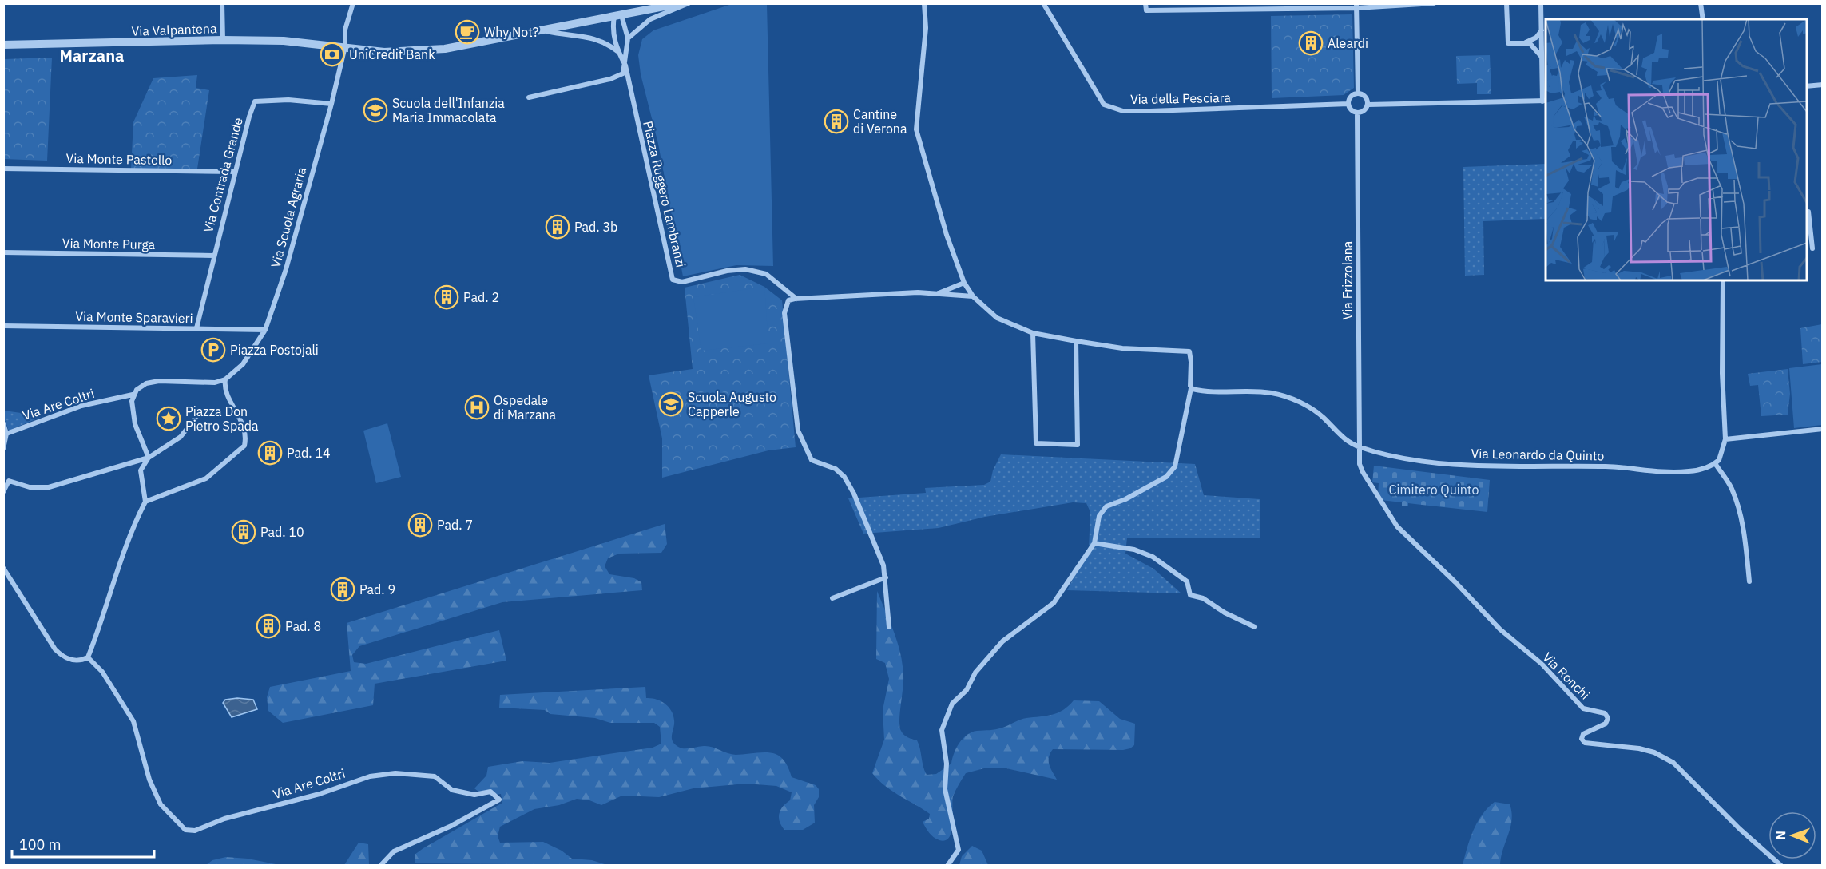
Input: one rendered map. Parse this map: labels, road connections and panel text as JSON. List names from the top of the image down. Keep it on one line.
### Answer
{"streets":{"street":["Via Valpantena","Via della Pesciara","Via Monte Pastello","Via Contrada Grande","Piazza Ruggero Lambranzi","Via Scuola Agraria","Via Monte Purga","Via Frizzolana","Via Monte Sparavieri","Via Are Coltri","Via Leonardo da Quinto","Via Ronchi"]},"crossings":[["Via Valpantena","Piazza Ruggero Lambranzi"],["Via Valpantena","Via Scuola Agraria"],["Via della Pesciara","Via Frizzolana"],["Via Monte Pastello","Via Contrada Grande"],["Via Contrada Grande","Via Scuola Agraria"],["Via Contrada Grande","Via Monte Purga"],["Via Contrada Grande","Via Monte Sparavieri"],["Via Scuola Agraria","Via Monte Sparavieri"],["Via Frizzolana","Via Leonardo da Quinto"],["Via Frizzolana","Via Ronchi"],["Via Leonardo da Quinto","Via Ronchi"]],"districts":["Marzana"],"parks":["Cimitero Quinto"],"places":{"cafe":["Why Not?"],"building":["Aleardi","Cantine di Verona","Pad. 3b","Pad. 2","Pad. 14","Pad. 7","Pad. 10","Pad. 9","Pad. 8"],"bank":["UniCredit Bank"],"school or university":["Scuola dell'Infanzia Maria Immacolata","Scuola Augusto Capperle"],"parking":["Piazza Postojali"],"hospital":["Ospedale di Marzana"],"place":["Piazza Don Pietro Spada"]},"scale_bar":"100 m","north":"left"}
